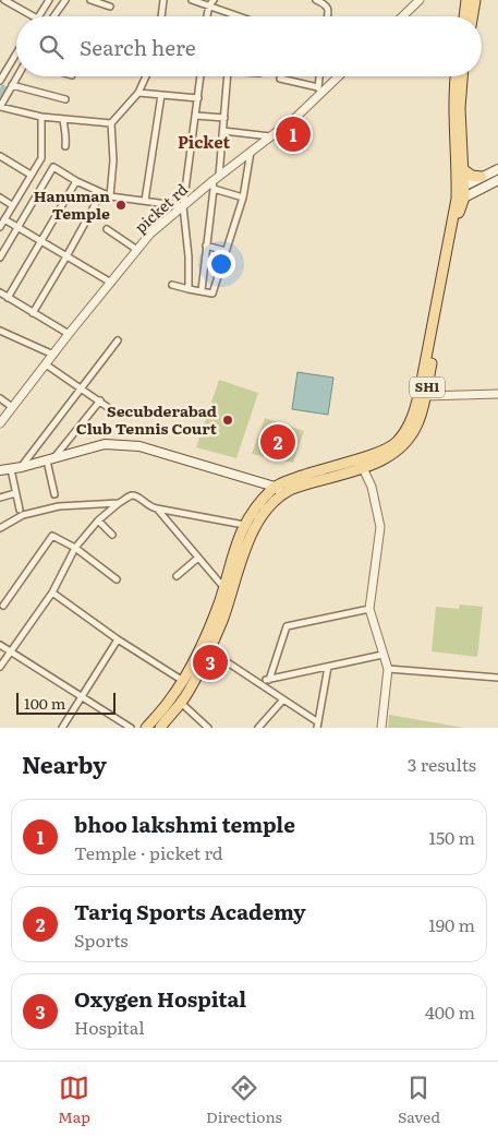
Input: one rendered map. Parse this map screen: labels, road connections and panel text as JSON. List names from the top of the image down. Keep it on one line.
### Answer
{"streets":{"main road":["SH1"],"street":["picket rd"]},"districts":["Picket"],"places":["Hanuman Temple","Secubderabad Club Tennis Court"],"scale_bar":"100 m","page":{"search":"Search here","pins":["1","2","3"],"scale":"100 m","heading":["Nearby","3 results"],"list":[{"mark":"1","name":"bhoo lakshmi temple","note":"Temple · picket rd","value":"150 m"},{"mark":"2","name":"Tariq Sports Academy","note":"Sports","value":"190 m"},{"mark":"3","name":"Oxygen Hospital","note":"Hospital","value":"400 m"}],"nav":["Map","Directions","Saved"]}}
